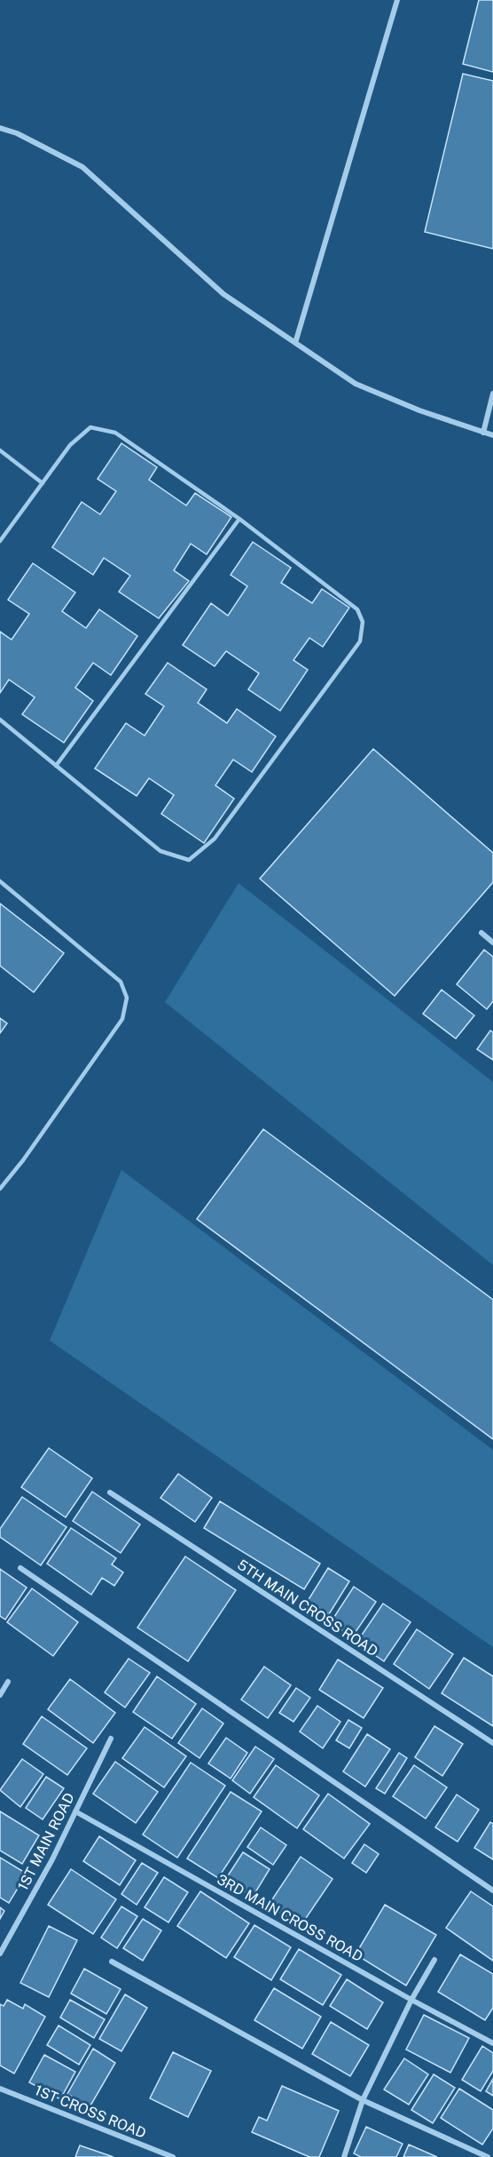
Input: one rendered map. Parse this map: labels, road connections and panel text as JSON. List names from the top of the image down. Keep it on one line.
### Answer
{"streets":{"street":["5TH MAIN CROSS ROAD","1ST MAIN ROAD","3RD MAIN CROSS ROAD","1ST CROSS ROAD"]},"crossings":[["1ST MAIN ROAD","3RD MAIN CROSS ROAD"]]}
